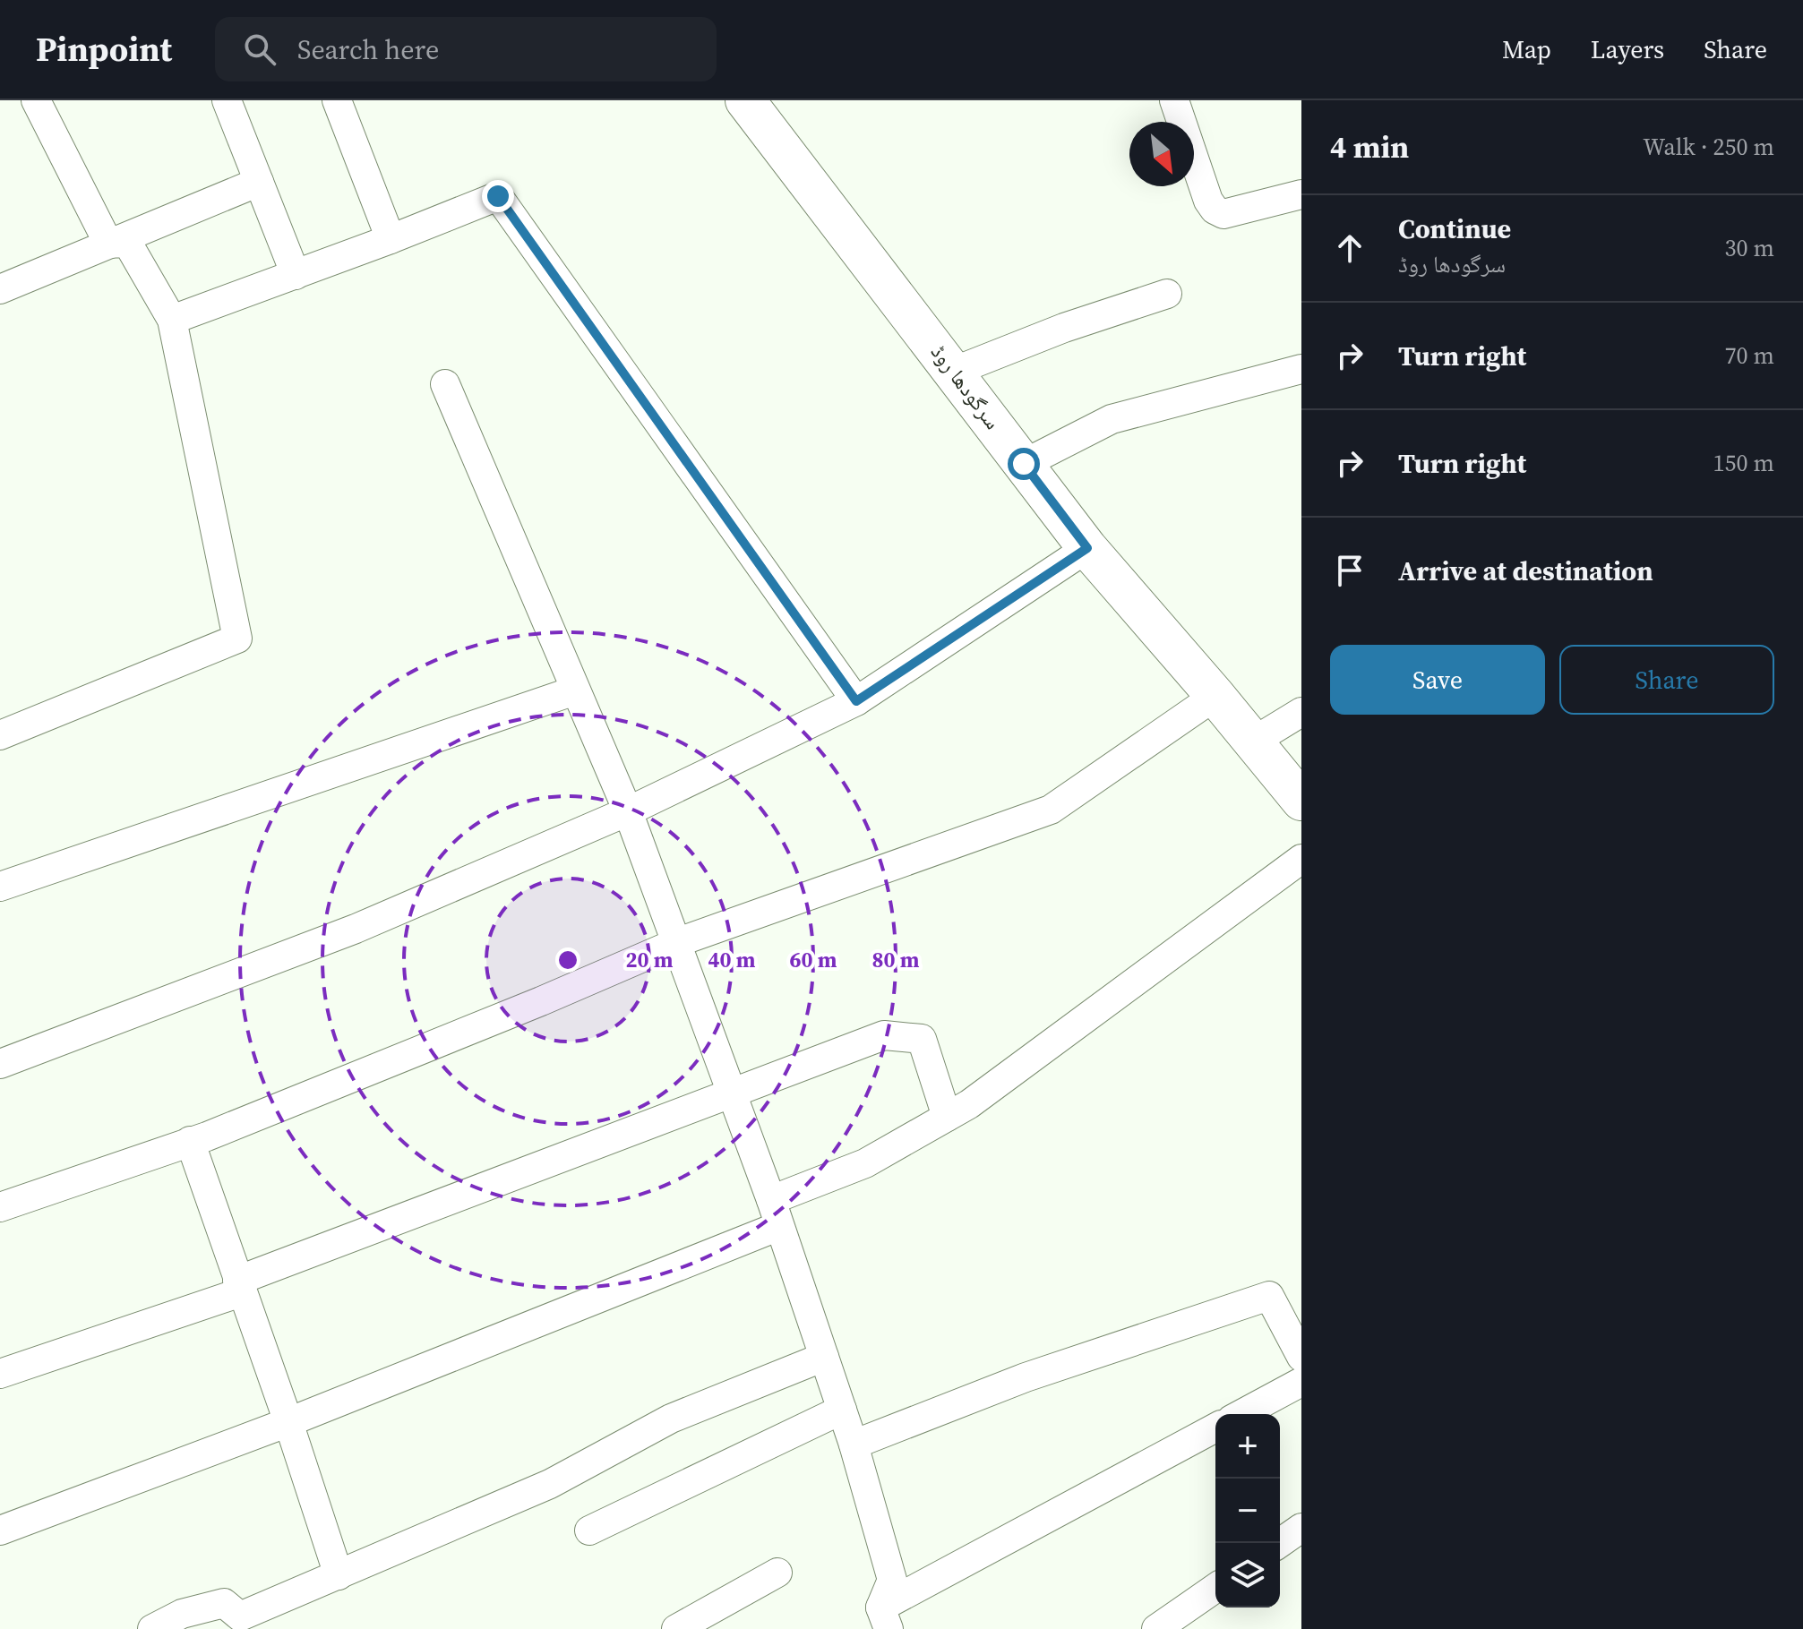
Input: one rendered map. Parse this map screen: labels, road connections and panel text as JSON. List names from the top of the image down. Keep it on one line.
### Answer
{"streets":{"main road":["سرگودھا روڈ"]},"north":"bottom right","page":{"header":"Pinpoint","search":"Search here","nav":["Map","Layers","Share"],"heading":["4 min","Walk · 250 m"],"list":[["Continue","سرگودھا روڈ","30 m"],["Turn right","70 m"],["Turn right","150 m"],"Arrive at destination"],"buttons":["Save","Share"],"map_buttons":["+","−"]},"rings":["20 m","40 m","60 m","80 m"]}
